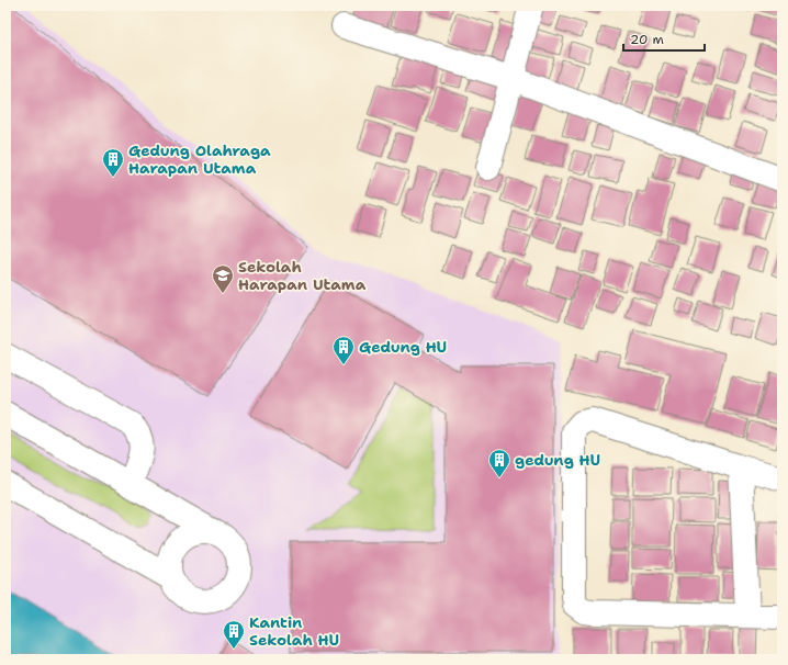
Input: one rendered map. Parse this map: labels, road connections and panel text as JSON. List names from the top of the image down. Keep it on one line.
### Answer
{"places":{"building":["Gedung Olahraga Harapan Utama","Gedung HU","gedung HU","Kantin Sekolah HU"],"school or university":["Sekolah Harapan Utama"]},"scale_bar":"20 m"}
